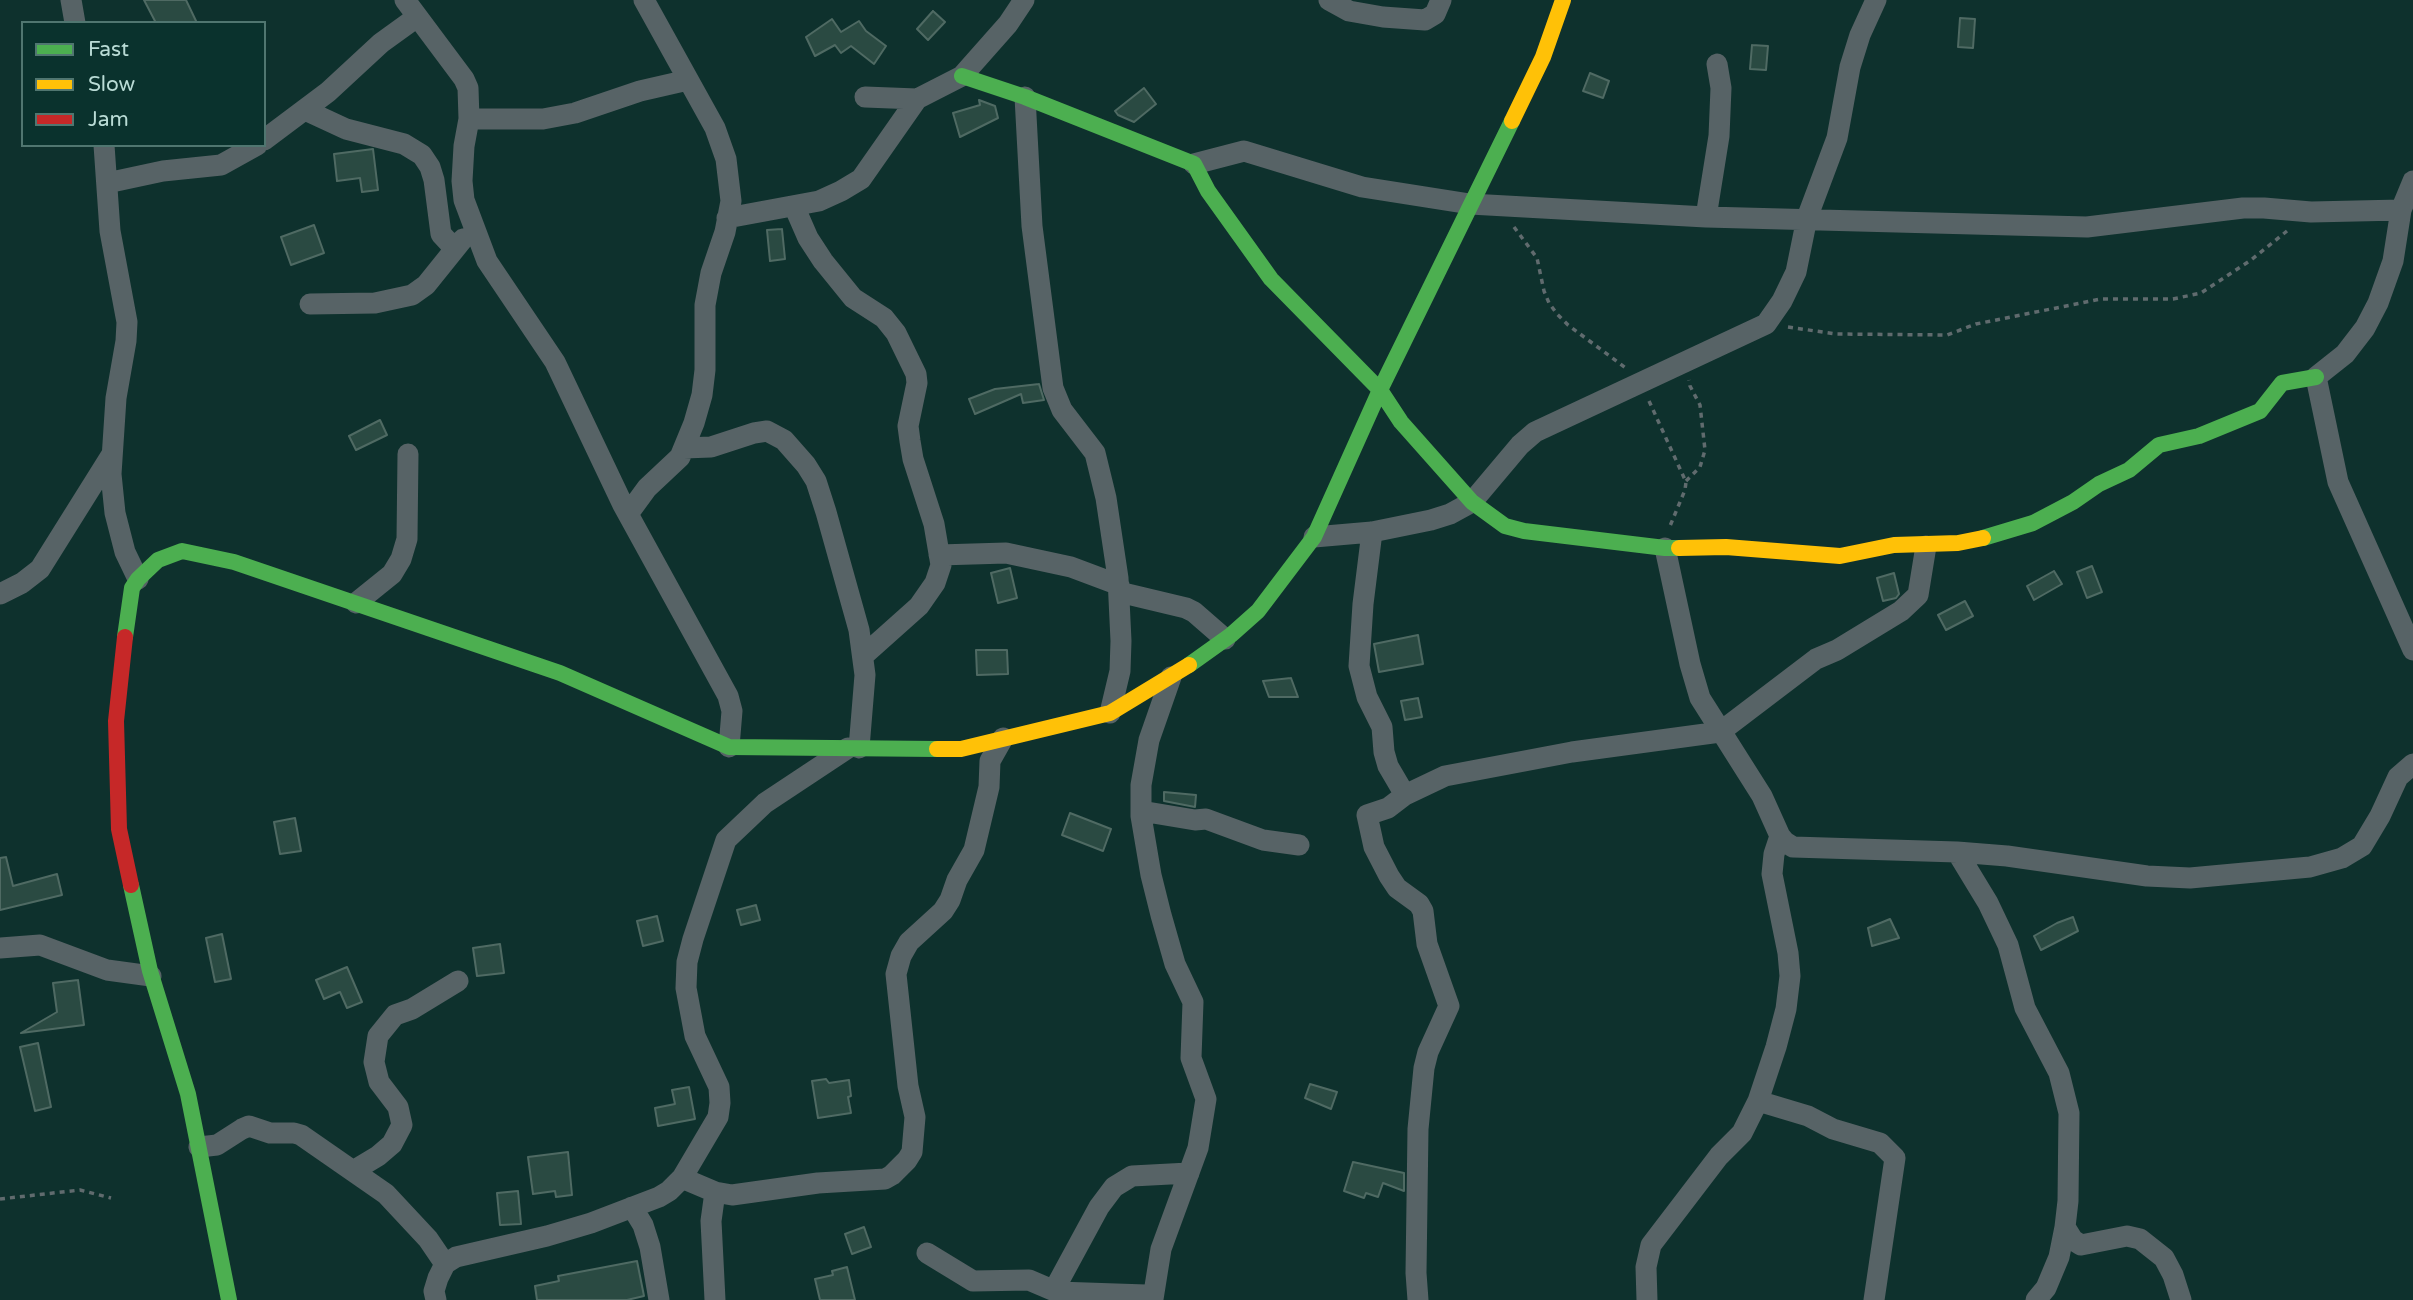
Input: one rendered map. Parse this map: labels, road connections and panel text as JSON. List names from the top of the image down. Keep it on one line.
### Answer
{"legend":["Fast","Slow","Jam"]}
